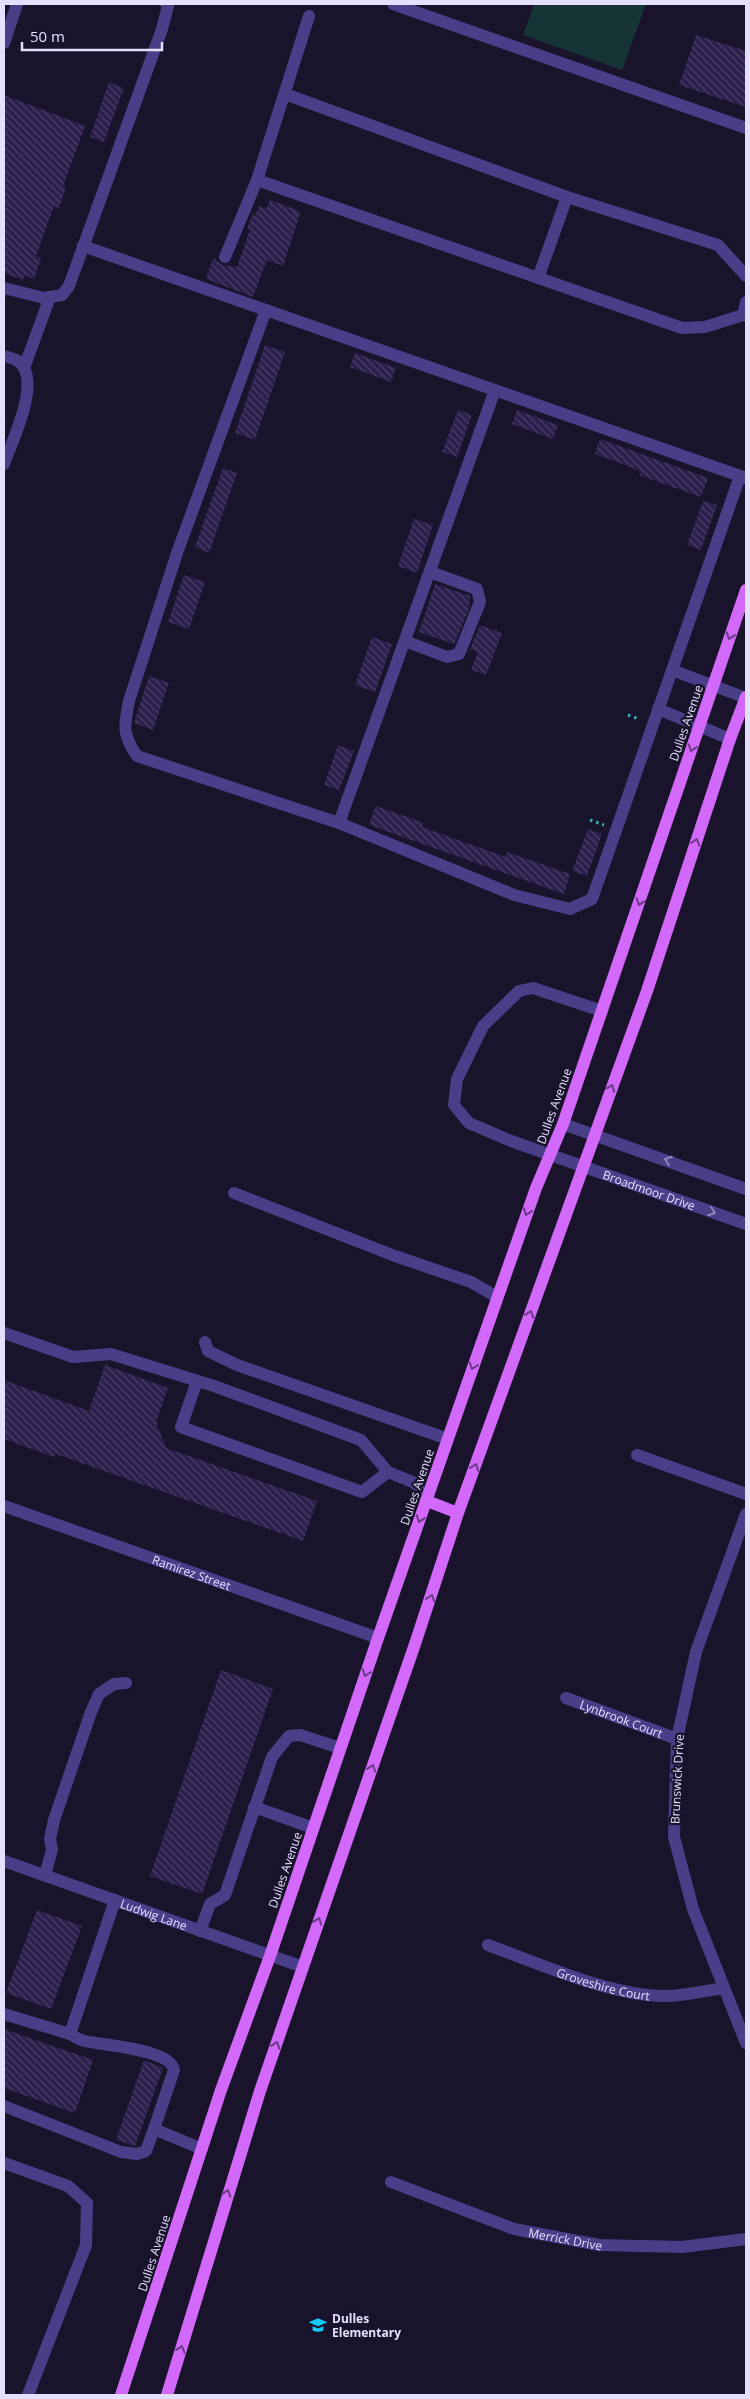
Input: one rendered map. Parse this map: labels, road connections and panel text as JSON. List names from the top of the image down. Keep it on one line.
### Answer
{"streets":{"main road":["Dulles Avenue"],"street":["Broadmoor Drive","Ramirez Street","Lynbrook Court","Brunswick Drive","Ludwig Lane","Groveshire Court","Merrick Drive"]},"crossings":[["Dulles Avenue","Broadmoor Drive"],["Dulles Avenue","Ramirez Street"],["Dulles Avenue","Ludwig Lane"],["Lynbrook Court","Brunswick Drive"],["Brunswick Drive","Groveshire Court"]],"places":{"school or university":["Dulles Elementary"]},"scale_bar":"50 m"}
